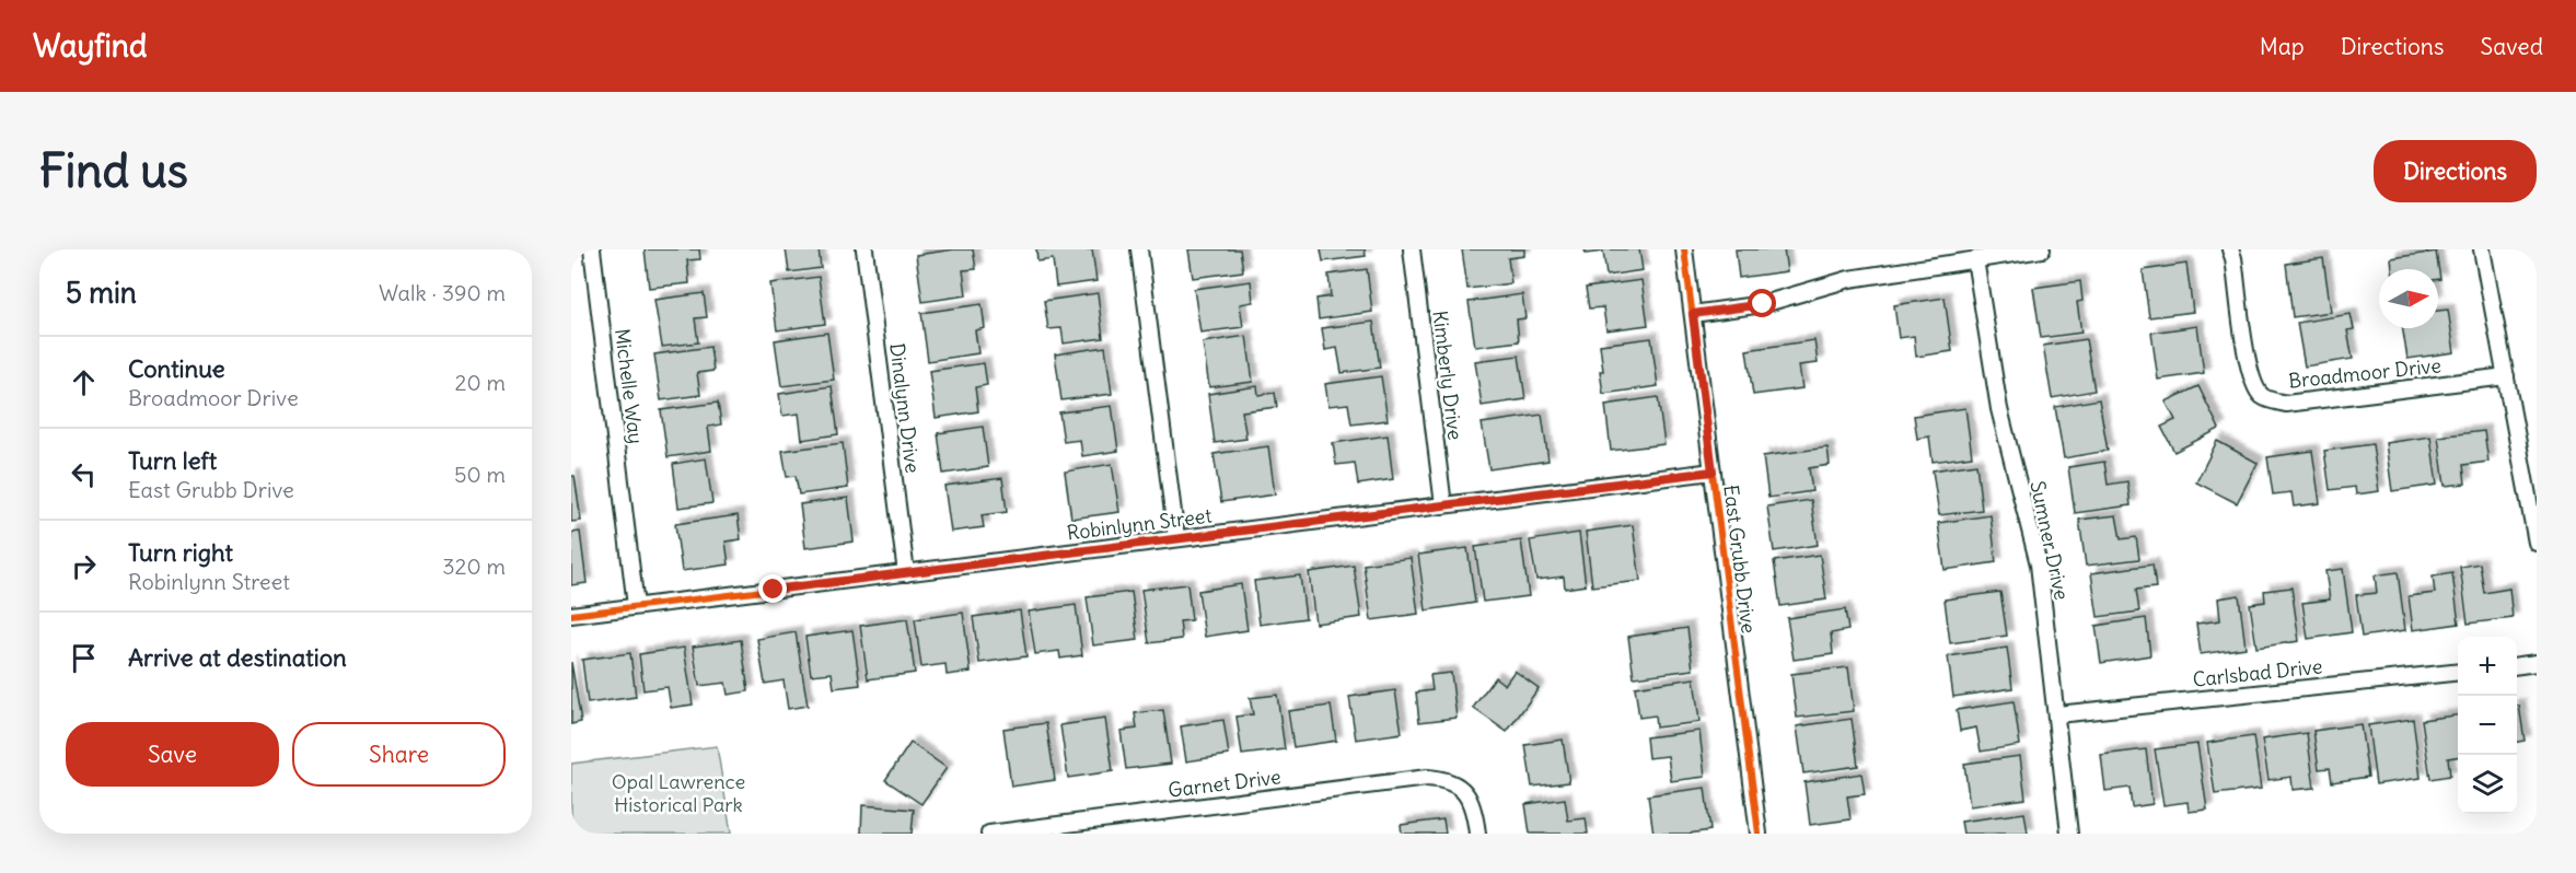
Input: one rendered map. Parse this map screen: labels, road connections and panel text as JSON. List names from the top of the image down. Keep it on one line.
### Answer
{"streets":{"street":["Broadmoor Drive","Kimberly Drive","Michelle Way","Dinalynn Drive","Robinlynn Street","Sumner Drive","East Grubb Drive","Carlsbad Drive","Garnet Drive"]},"crossings":[["Kimberly Drive","Robinlynn Street"],["Michelle Way","Robinlynn Street"],["Dinalynn Drive","Robinlynn Street"],["Robinlynn Street","East Grubb Drive"],["Sumner Drive","Carlsbad Drive"]],"parks":["Opal Lawrence Historical Park"],"north":"right","page":{"header":"Wayfind","nav":["Map","Directions","Saved"],"buttons":["Directions",["Save","Share"]],"title":"Find us","heading":["5 min","Walk · 390 m"],"list":[["Continue","Broadmoor Drive","20 m"],["Turn left","East Grubb Drive","50 m"],["Turn right","Robinlynn Street","320 m"],"Arrive at destination"],"map_buttons":["+","−"]}}
